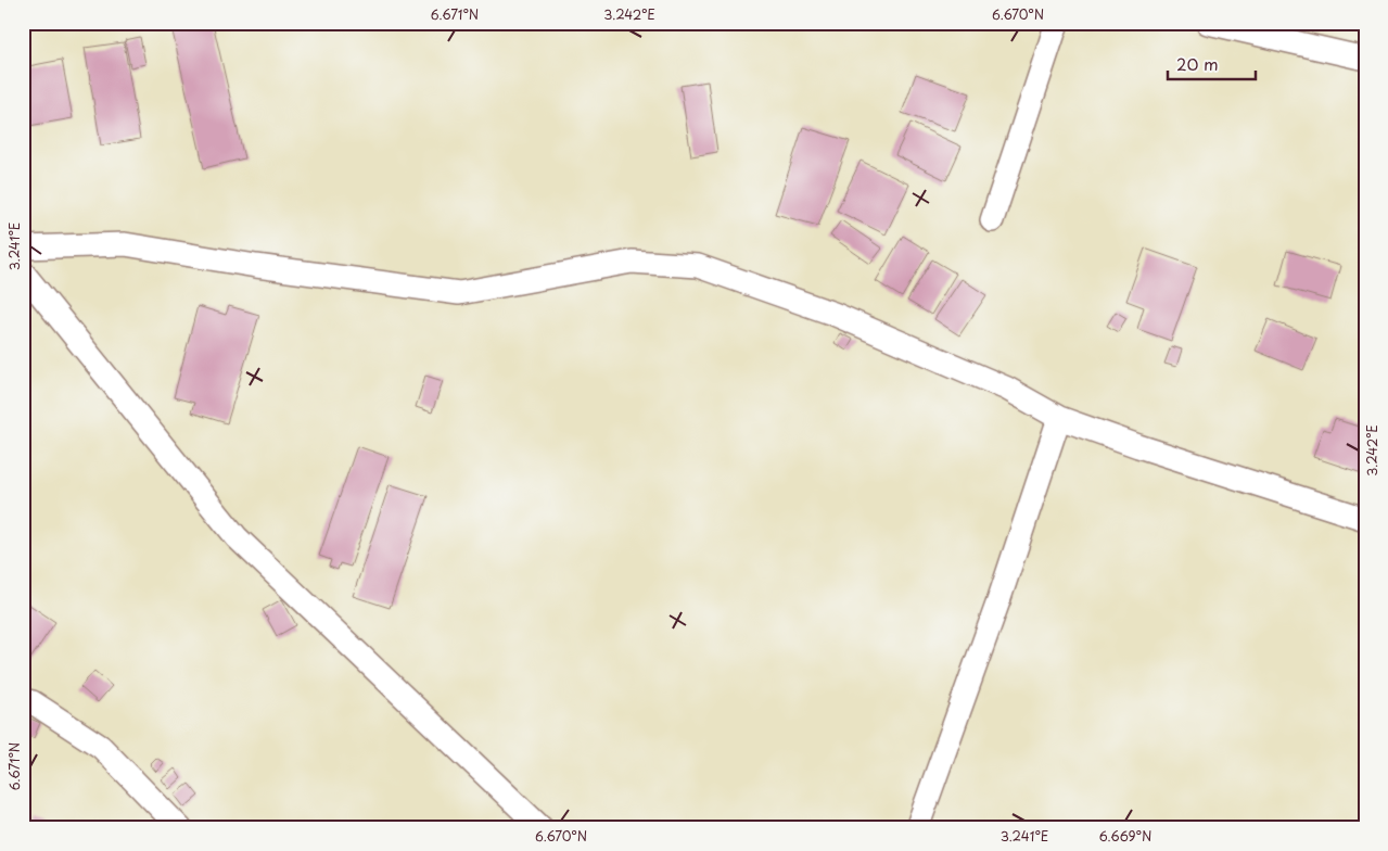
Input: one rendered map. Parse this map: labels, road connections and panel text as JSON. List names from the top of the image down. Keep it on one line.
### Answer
{"scale_bar":"20 m","coordinates":["6.671°N","3.242°E","6.670°N","3.241°E","6.669°N"]}
